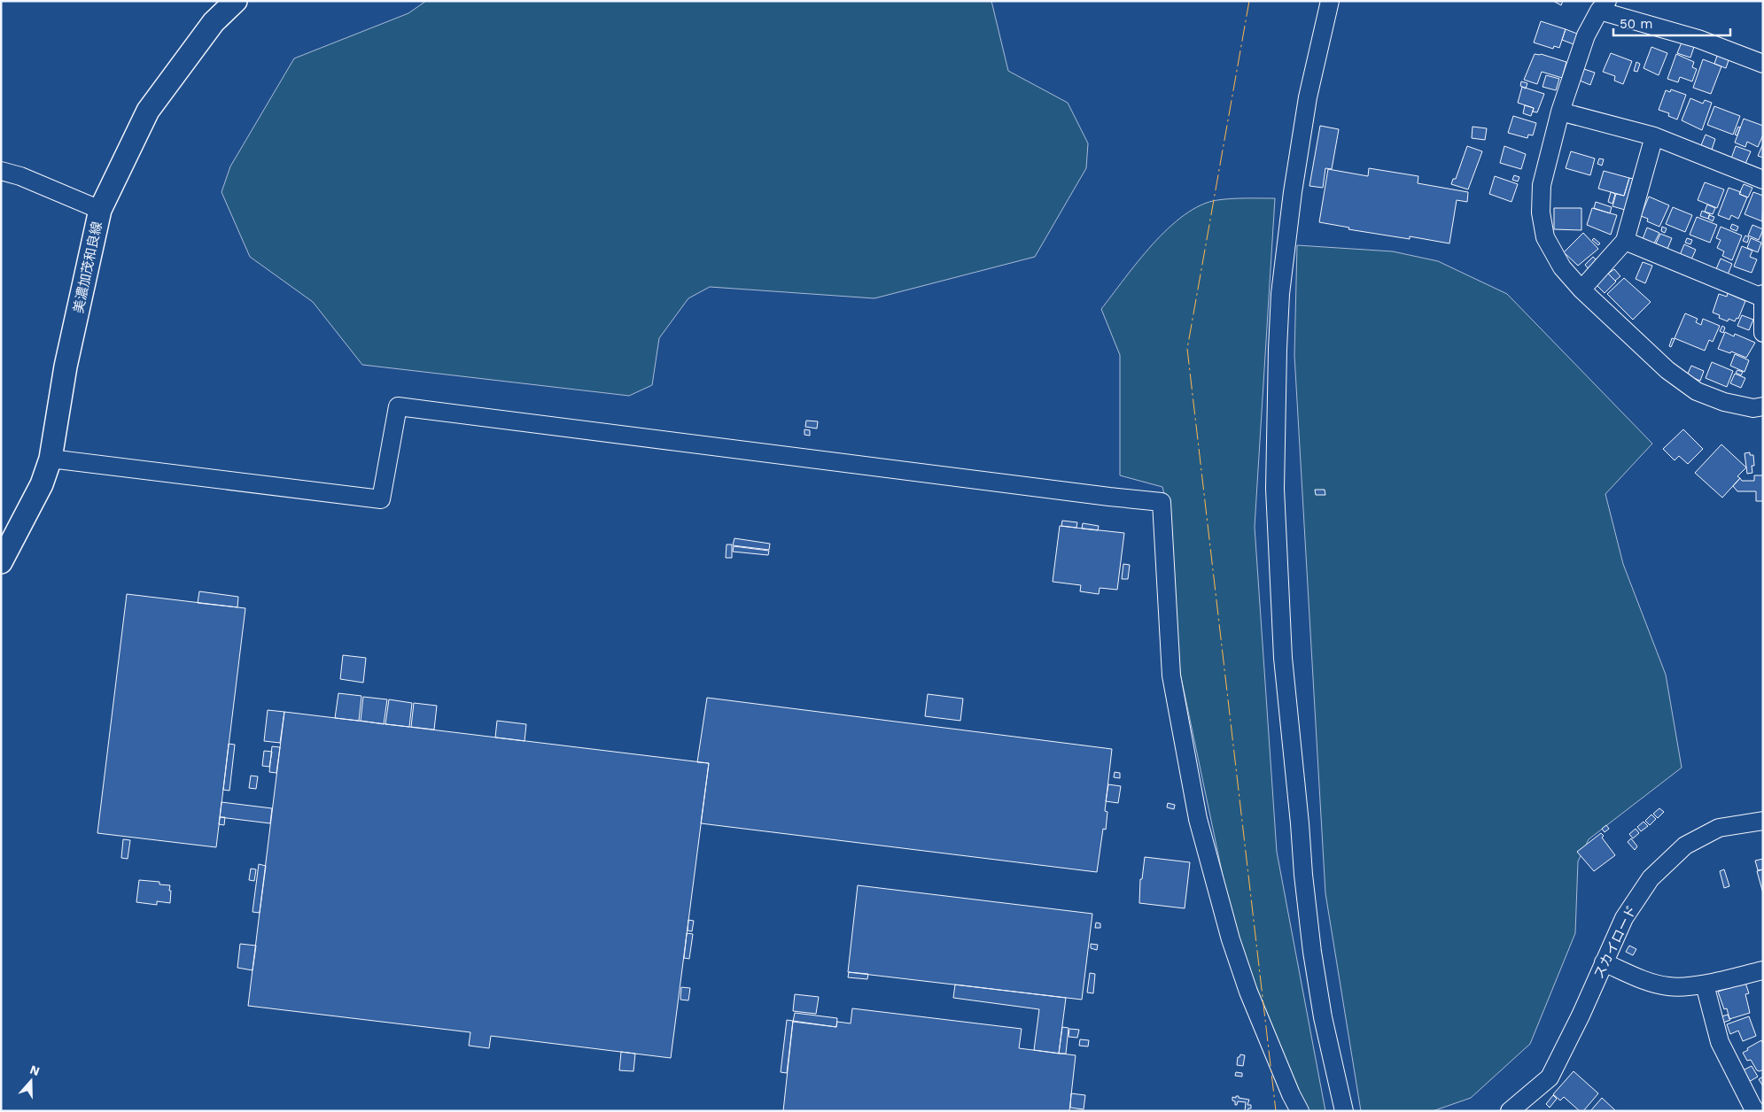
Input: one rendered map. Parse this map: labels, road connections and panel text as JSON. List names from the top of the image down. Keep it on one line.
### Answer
{"streets":{"main road":["美濃加茂和良線"],"street":["スカイロード"]},"scale_bar":"50 m","north":"top"}
